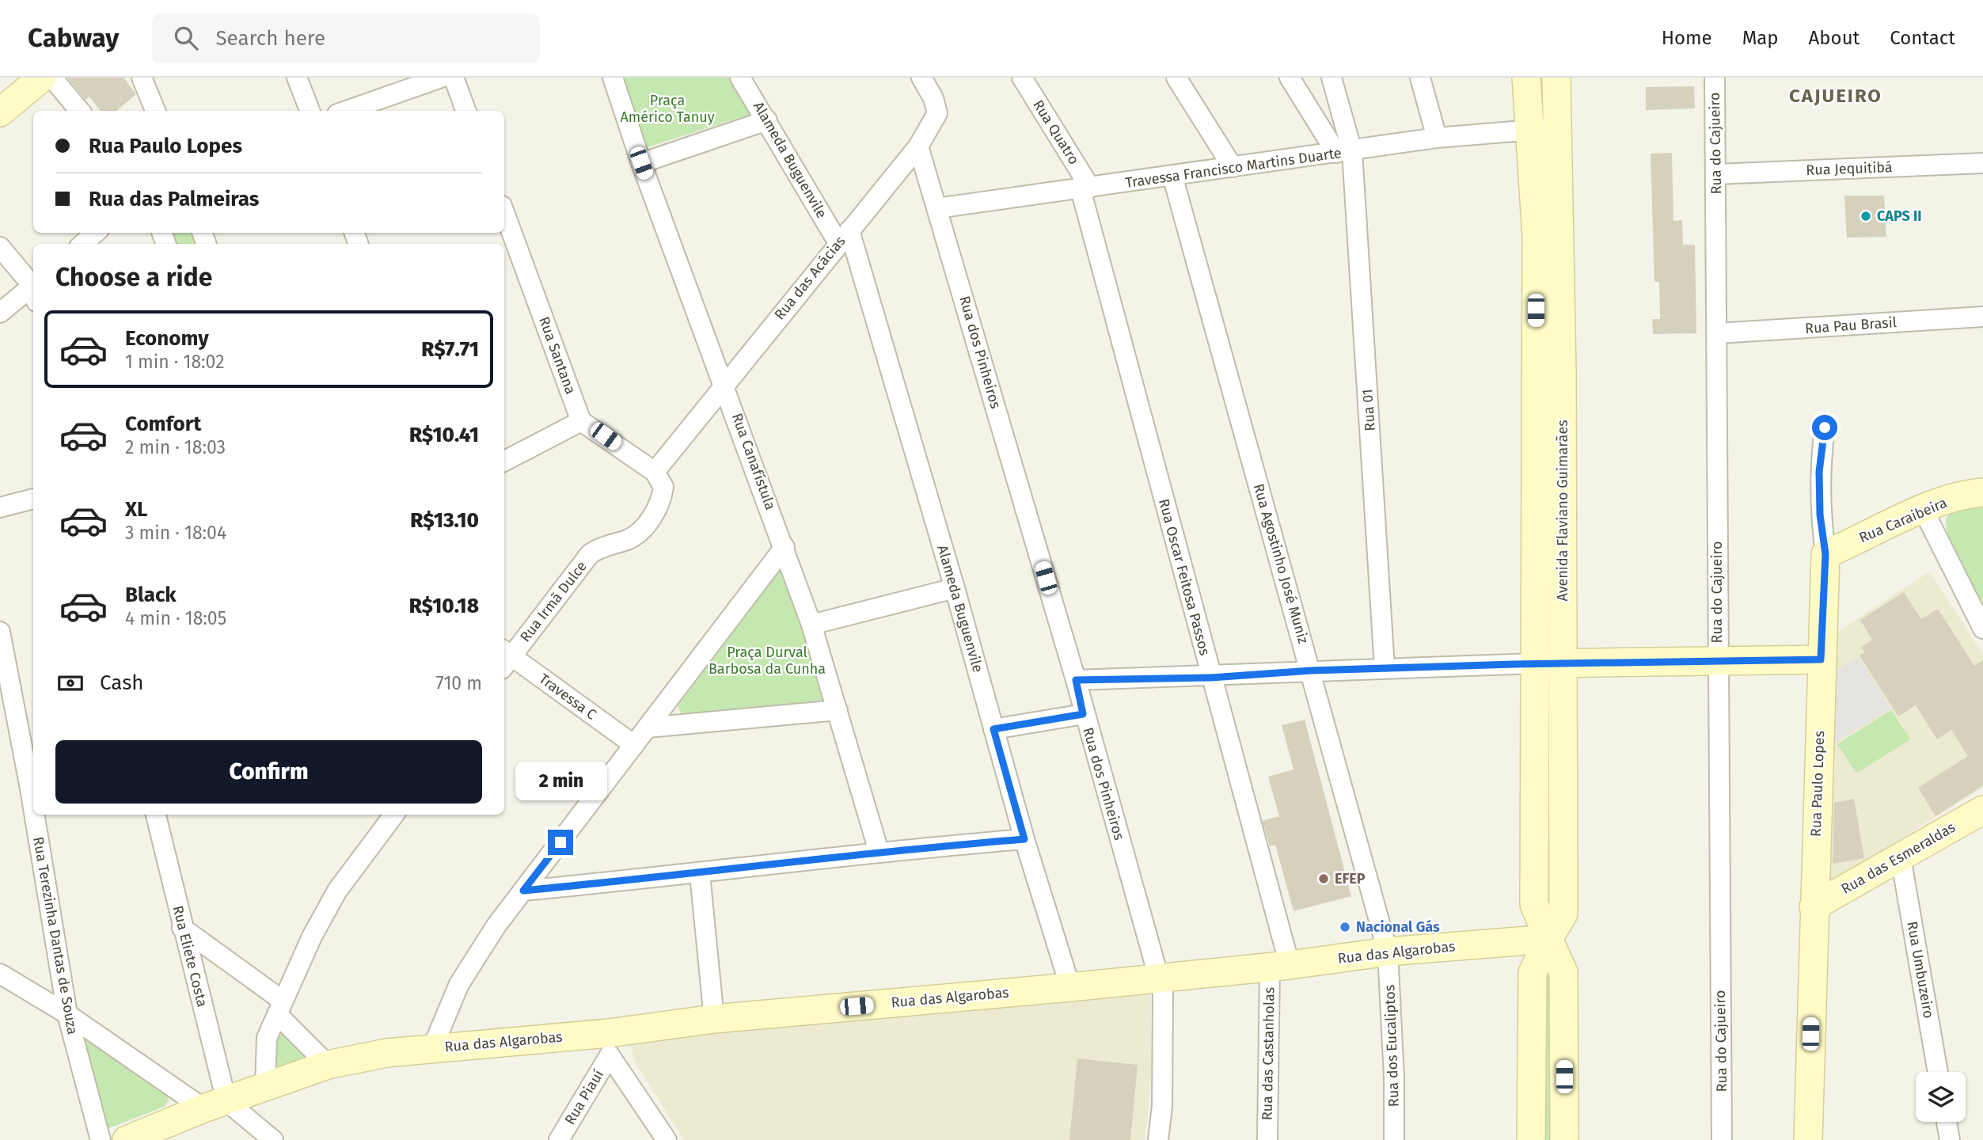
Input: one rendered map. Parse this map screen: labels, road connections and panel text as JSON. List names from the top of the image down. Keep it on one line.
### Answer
{"streets":{"street":["Rua Quatro","Rua do Cajueiro","Alameda Buguenvile","Travessa Francisco Martins Duarte","Rua Jequitibá","Rua das Acácias","Rua Pau Brasil","Rua dos Pinheiros","Rua Santana","Rua 01","Rua Canafístula","Avenida Flaviano Guimarães","Rua Caraibeira","Rua Agostinho José Muniz","Rua Oscar Feitosa Passos","Rua Irmã Dulce","Travessa C","Rua Paulo Lopes","Rua das Esmeraldas","Rua Terezinha Dantas de Souza","Rua das Algarobas","Rua Eliete Costa","Rua Umbuzeiro","Rua dos Eucaliptos","Rua das Castanholas","Rua Piauí"]},"crossings":[["Rua Quatro","Travessa Francisco Martins Duarte"],["Rua Quatro","Rua Oscar Feitosa Passos"],["Rua do Cajueiro","Rua Jequitibá"],["Rua do Cajueiro","Rua Pau Brasil"],["Alameda Buguenvile","Rua das Acácias"],["Alameda Buguenvile","Rua das Algarobas"],["Travessa Francisco Martins Duarte","Rua dos Pinheiros"],["Travessa Francisco Martins Duarte","Rua 01"],["Travessa Francisco Martins Duarte","Avenida Flaviano Guimarães"],["Travessa Francisco Martins Duarte","Rua Agostinho José Muniz"],["Travessa Francisco Martins Duarte","Rua Oscar Feitosa Passos"],["Rua das Acácias","Rua dos Pinheiros"],["Rua das Acácias","Rua Canafístula"],["Rua das Acácias","Rua Irmã Dulce"],["Rua dos Pinheiros","Rua das Algarobas"],["Avenida Flaviano Guimarães","Rua das Algarobas"],["Rua Caraibeira","Rua Paulo Lopes"],["Rua Agostinho José Muniz","Rua das Algarobas"],["Rua Agostinho José Muniz","Rua dos Eucaliptos"],["Rua Oscar Feitosa Passos","Rua das Algarobas"],["Rua Oscar Feitosa Passos","Rua das Castanholas"],["Rua Irmã Dulce","Travessa C"],["Rua Paulo Lopes","Rua das Esmeraldas"],["Rua das Esmeraldas","Rua Umbuzeiro"],["Rua das Algarobas","Rua Eliete Costa"],["Rua das Algarobas","Rua dos Eucaliptos"],["Rua das Algarobas","Rua das Castanholas"],["Rua das Algarobas","Rua Piauí"]],"districts":["CAJUEIRO"],"parks":["Praça Américo Tanuy","Praça Durval Barbosa da Cunha"],"places":["CAPS II","EFEP","Nacional Gás"],"page":{"header":"Cabway","search":"Search here","nav":["Home","Map","About","Contact"],"banner":["Rua Paulo Lopes","Rua das Palmeiras"],"heading":"Choose a ride","list":[{"name":"Economy","note":"1 min · 18:02","value":"R$7.71"},{"name":"Comfort","note":"2 min · 18:03","value":"R$10.41"},{"name":"XL","note":"3 min · 18:04","value":"R$13.10"},{"name":"Black","note":"4 min · 18:05","value":"R$10.18"}],"pay":["Cash","710 m"],"buttons":"Confirm","bubble":"2 min"}}
